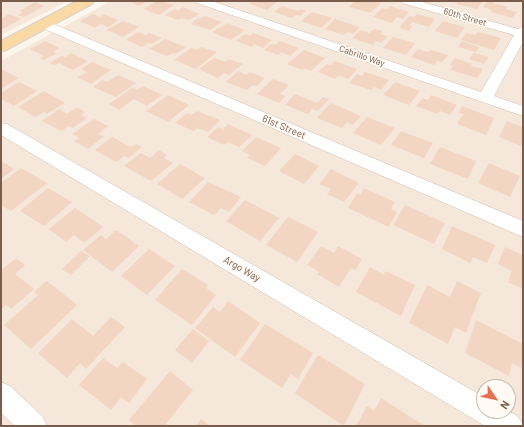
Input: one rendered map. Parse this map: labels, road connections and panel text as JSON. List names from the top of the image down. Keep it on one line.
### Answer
{"streets":{"street":["60th Street","Cabrillo Way","61st Street","Argo Way"]},"north":"bottom right"}
